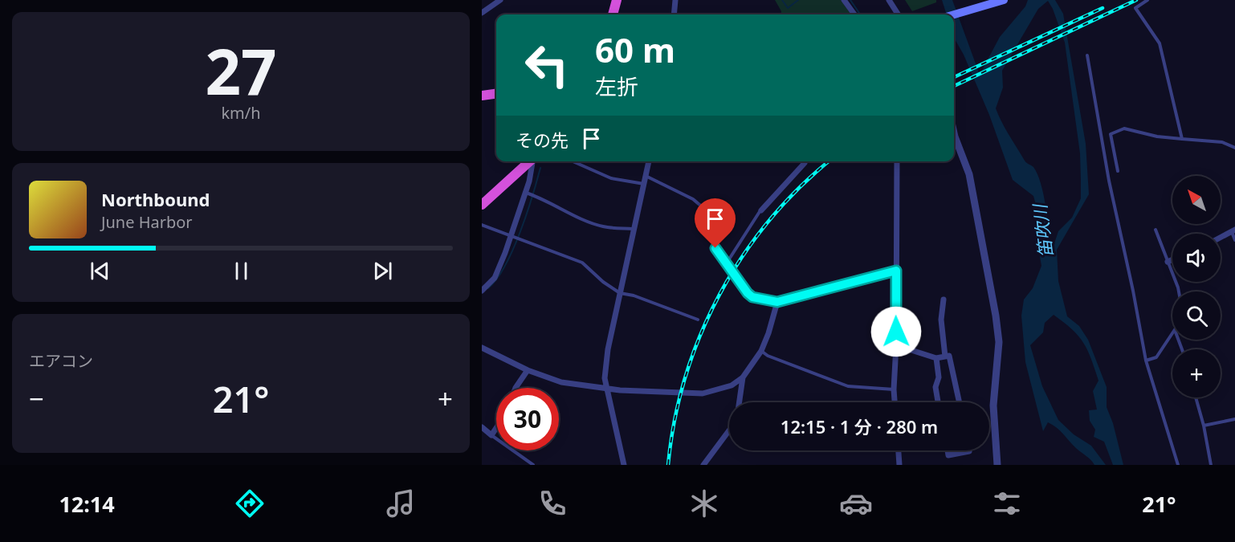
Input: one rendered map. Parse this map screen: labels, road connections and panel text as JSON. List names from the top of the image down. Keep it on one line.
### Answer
{"water":["笛吹川"],"north":"top left","page":{"tile":[["27","km/h"],"エアコン"],"turn":["60 m","左折"],"then":"その先","map_buttons":"+","song":["Northbound","June Harbor"],"heat":["−","21°","+"],"limit":"30","trip":"12:15 · 1 分 · 280 m","tabs":["12:14","21°"]}}
